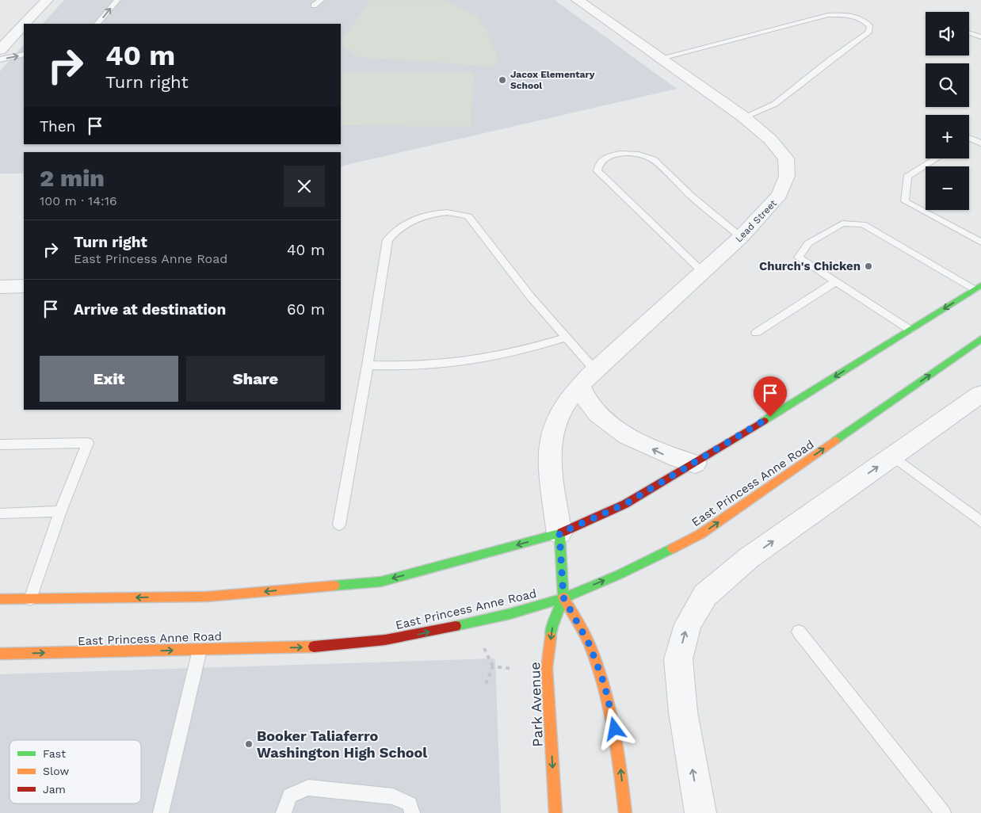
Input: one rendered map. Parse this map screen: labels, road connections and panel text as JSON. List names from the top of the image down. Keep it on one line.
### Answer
{"streets":{"main road":["East Princess Anne Road","Park Avenue"],"street":["Lead Street"]},"crossings":[["Lead Street","Park Avenue"],["East Princess Anne Road","Park Avenue"]],"places":["Jacox Elementary School","Church's Chicken","Booker Taliaferro Washington High School"],"legend":["Fast","Slow","Jam"],"page":{"map_buttons":["+","−"],"turn":["40 m","Turn right"],"then":"Then","heading":["2 min","100 m · 14:16"],"list":[{"name":"Turn right","note":"East Princess Anne Road","value":"40 m"},{"name":"Arrive at destination","value":"60 m"}],"buttons":["Exit","Share"]}}
